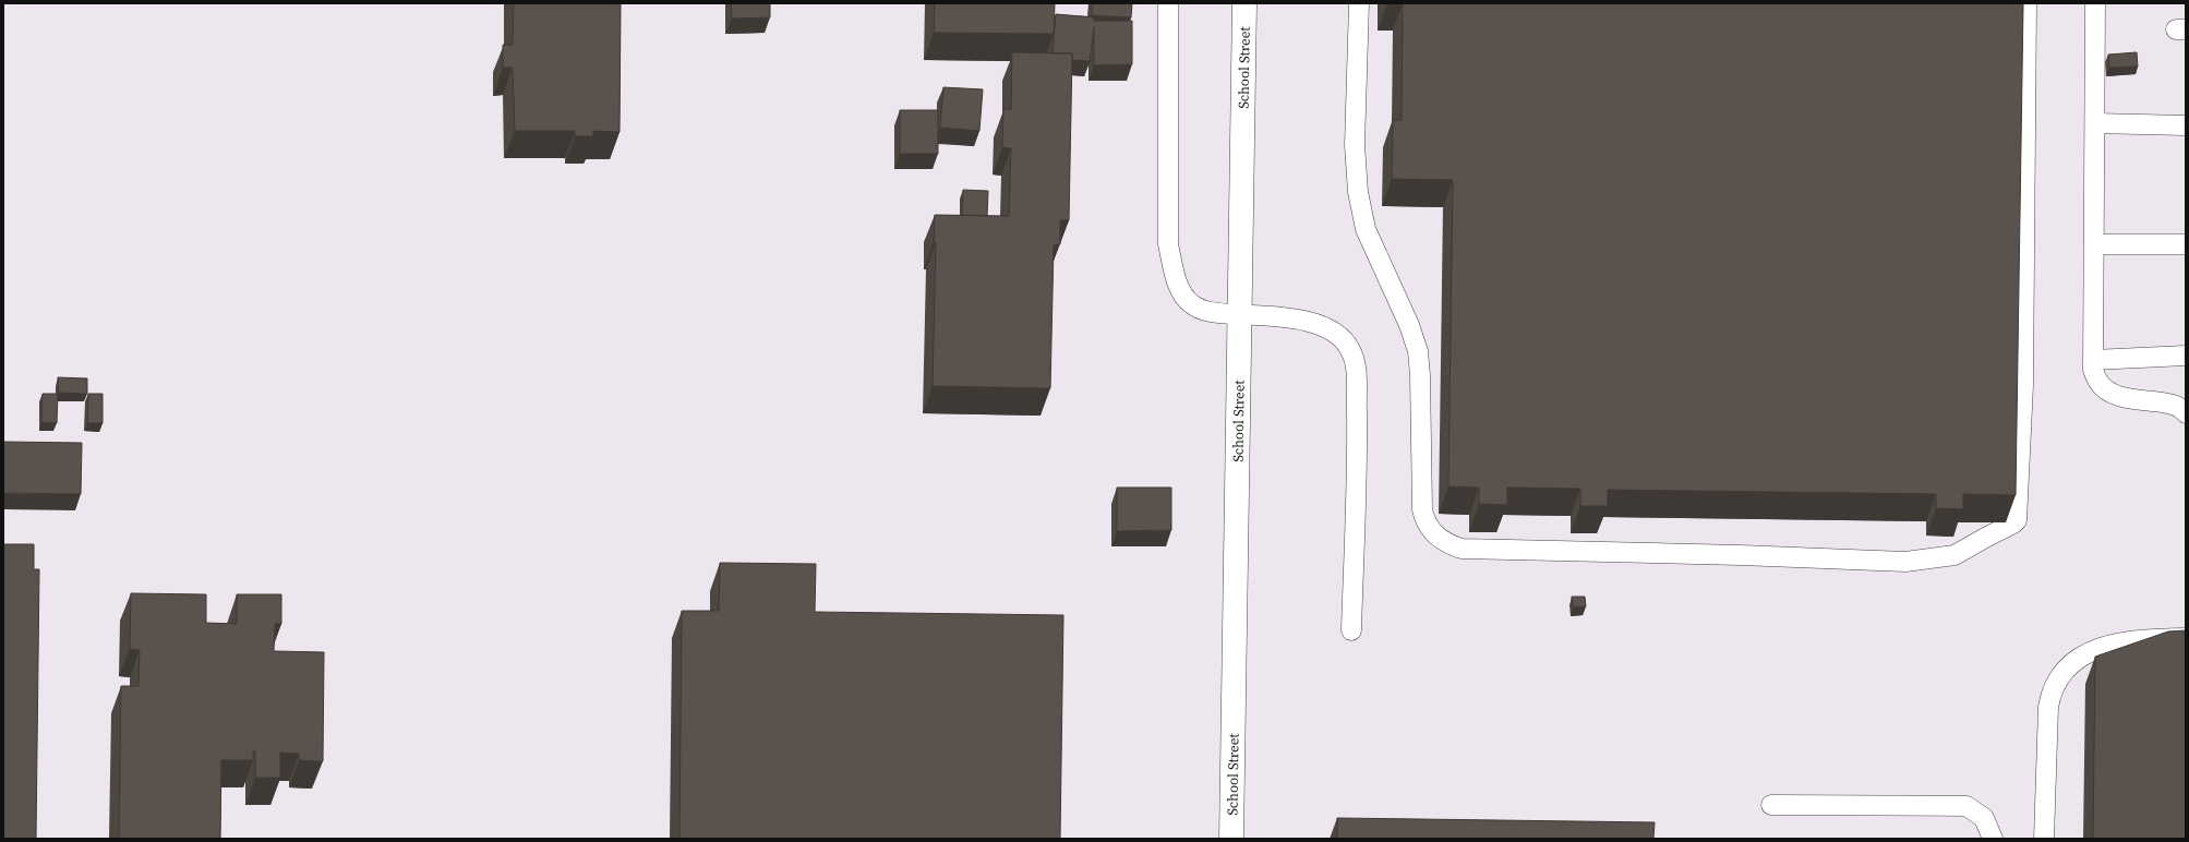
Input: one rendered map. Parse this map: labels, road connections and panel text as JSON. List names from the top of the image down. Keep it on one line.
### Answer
{"streets":{"street":["School Street"]}}
